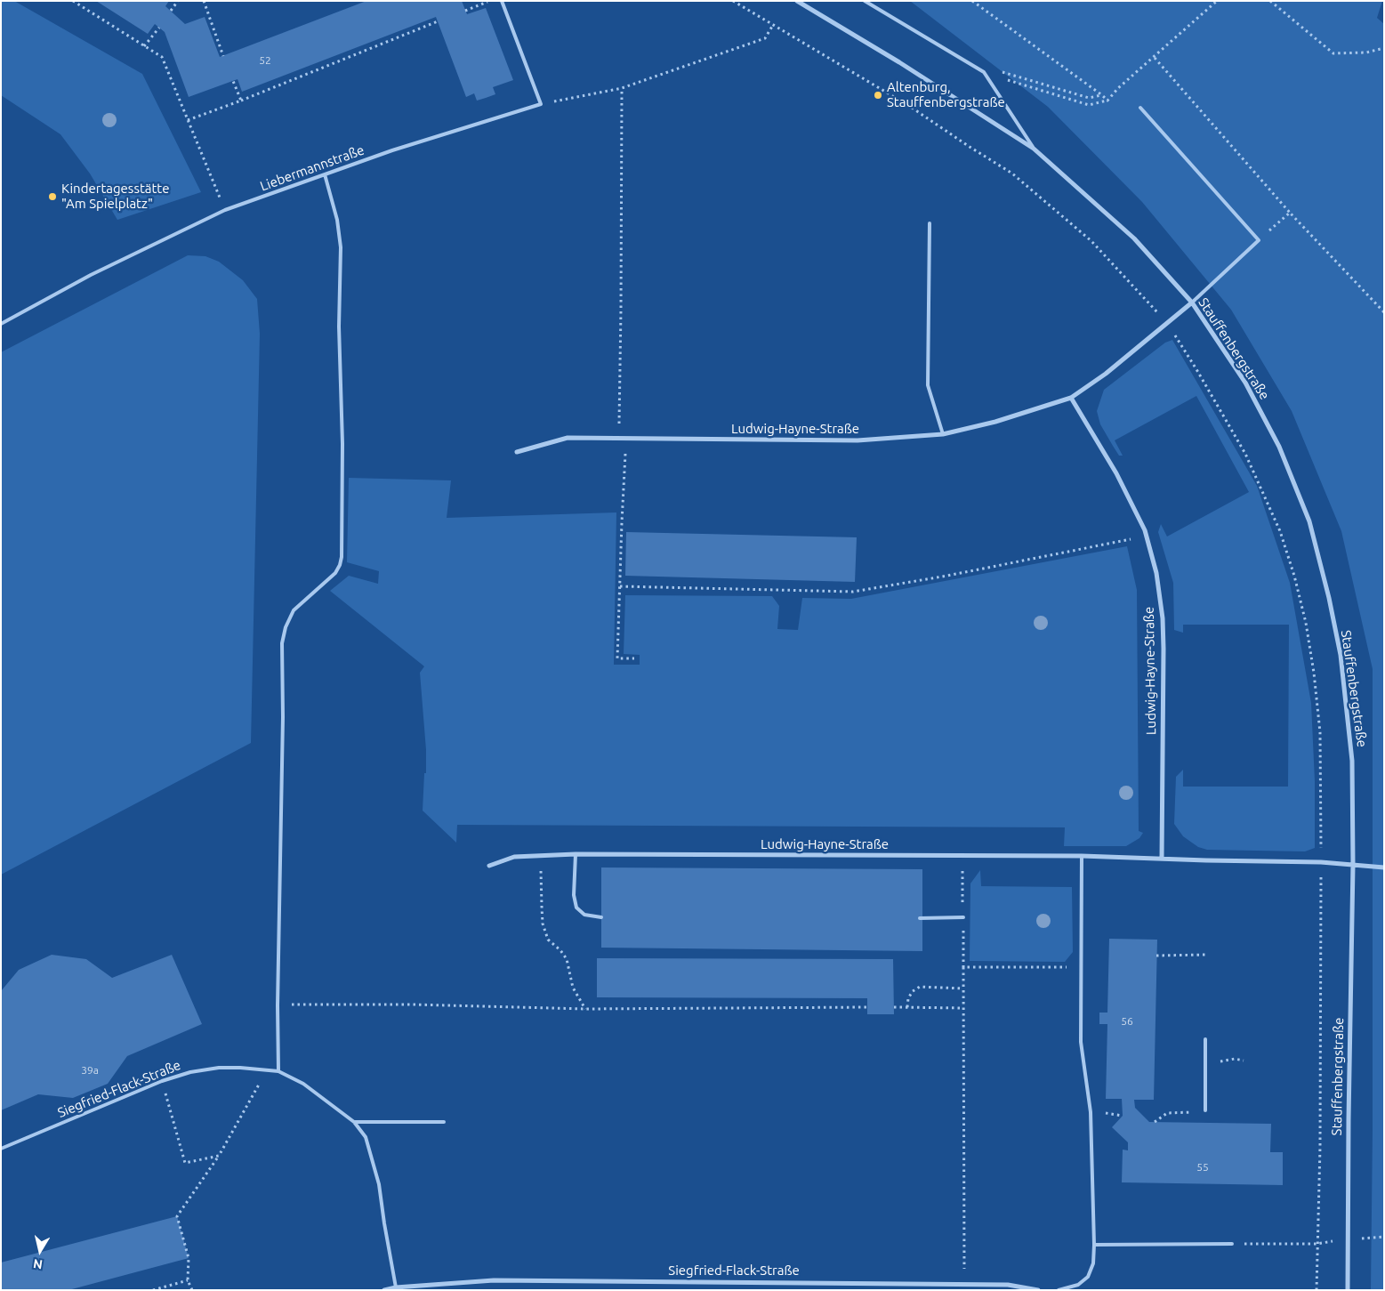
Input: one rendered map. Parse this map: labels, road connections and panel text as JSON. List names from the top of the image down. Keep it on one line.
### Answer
{"streets":{"street":["Stauffenbergstraße","Ludwig-Hayne-Straße","Siegfried-Flack-Straße"],"lane":["Liebermannstraße"]},"crossings":[["Stauffenbergstraße","Ludwig-Hayne-Straße"]],"places":["Altenburg, Stauffenbergstraße","Kindertagesstätte \"Am Spielplatz\""],"house_numbers":["52","56","39a","55"],"north":"bottom"}
